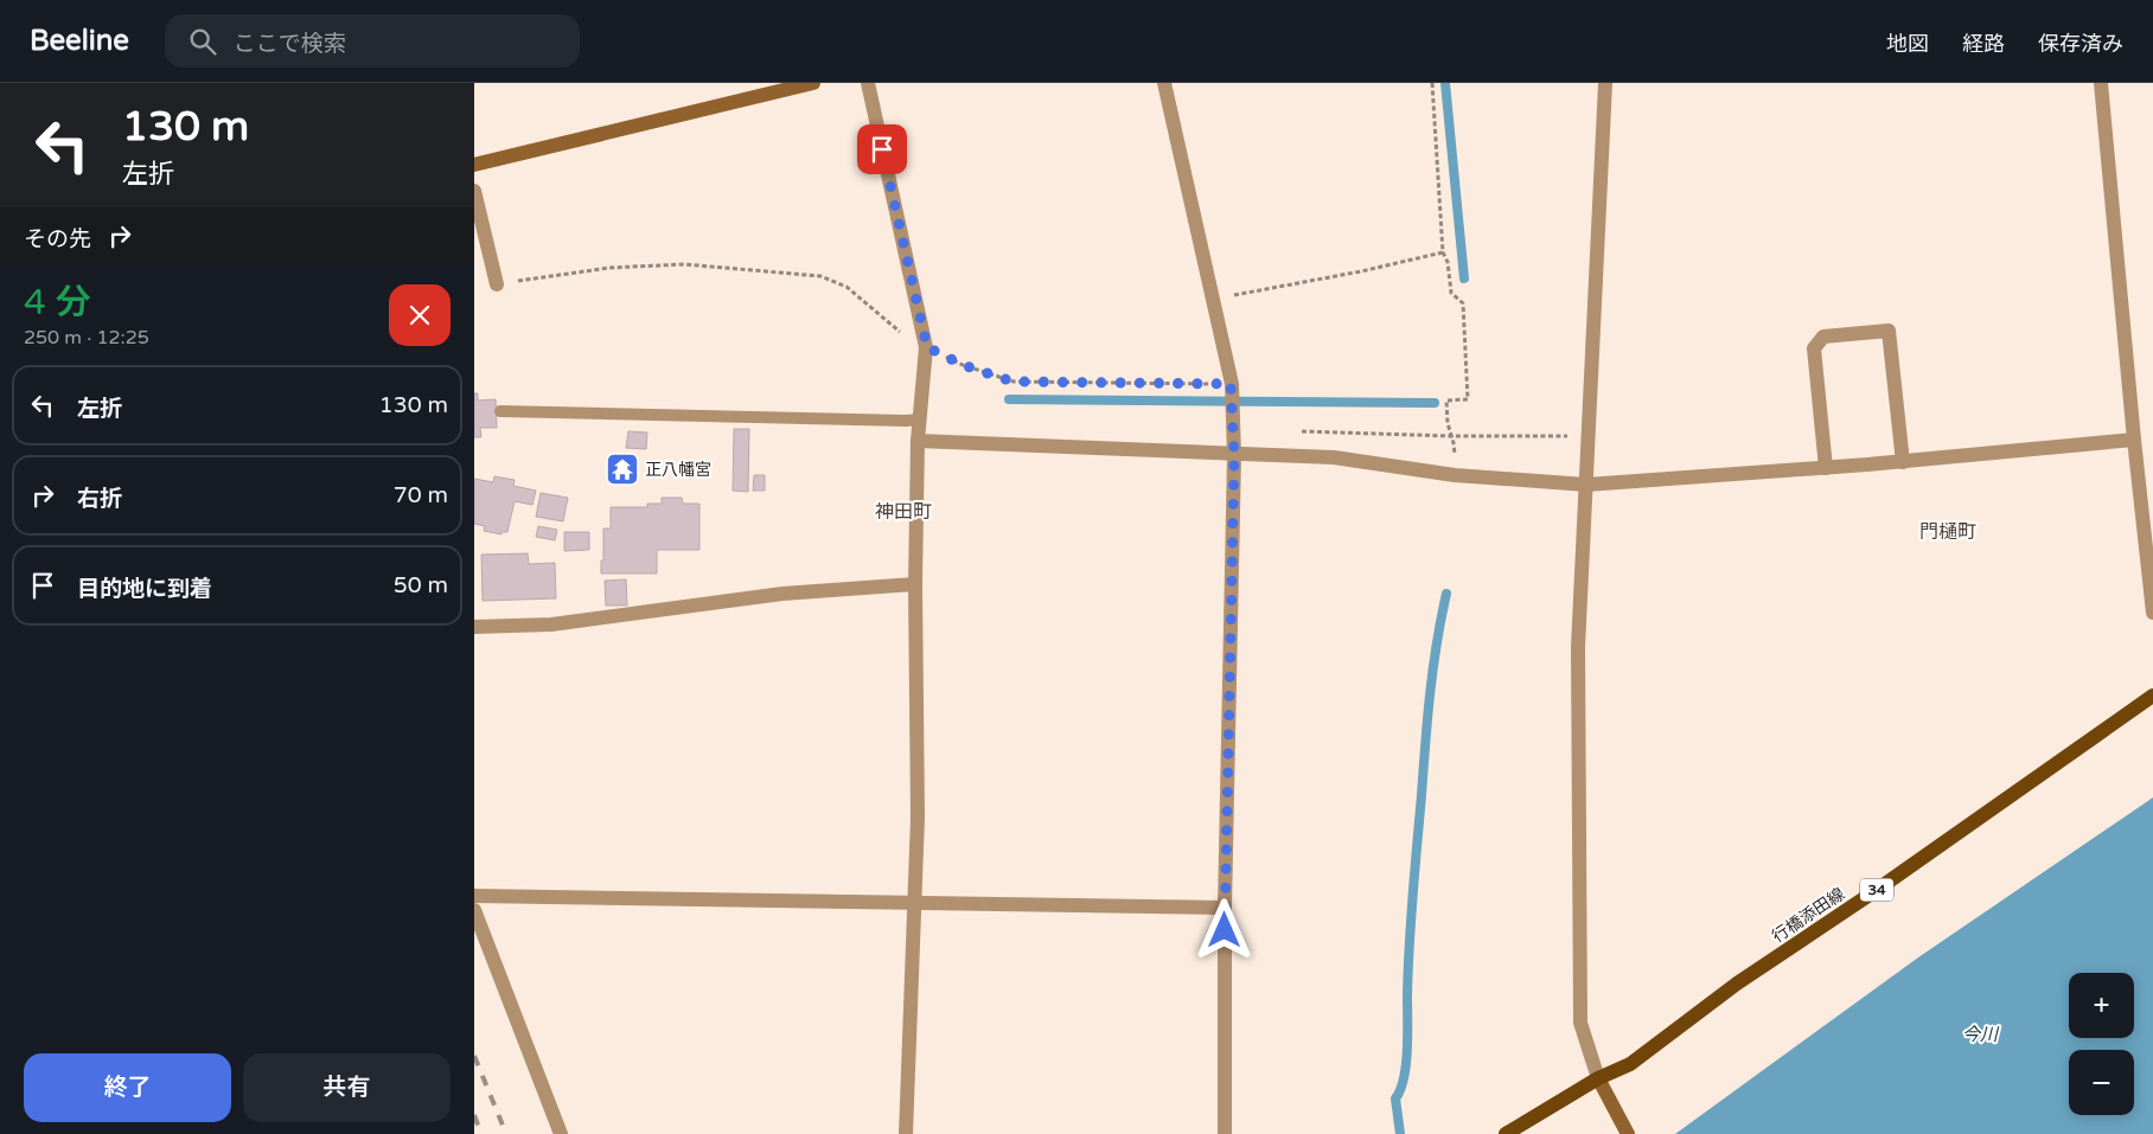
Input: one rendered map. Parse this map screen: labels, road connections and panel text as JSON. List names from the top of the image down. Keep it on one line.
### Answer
{"streets":{"main road":["34","行橋添田線"]},"districts":["神田町","門樋町"],"water":["今川"],"places":{"temple":["正八幡宮"]},"page":{"header":"Beeline","search":"ここで検索","nav":["地図","経路","保存済み"],"turn":["130 m","左折"],"then":"その先","heading":["4 分","250 m · 12:25"],"list":[{"name":"左折","value":"130 m"},{"name":"右折","value":"70 m"},{"name":"目的地に到着","value":"50 m"}],"map_buttons":["+","−"],"buttons":["終了","共有"]}}
